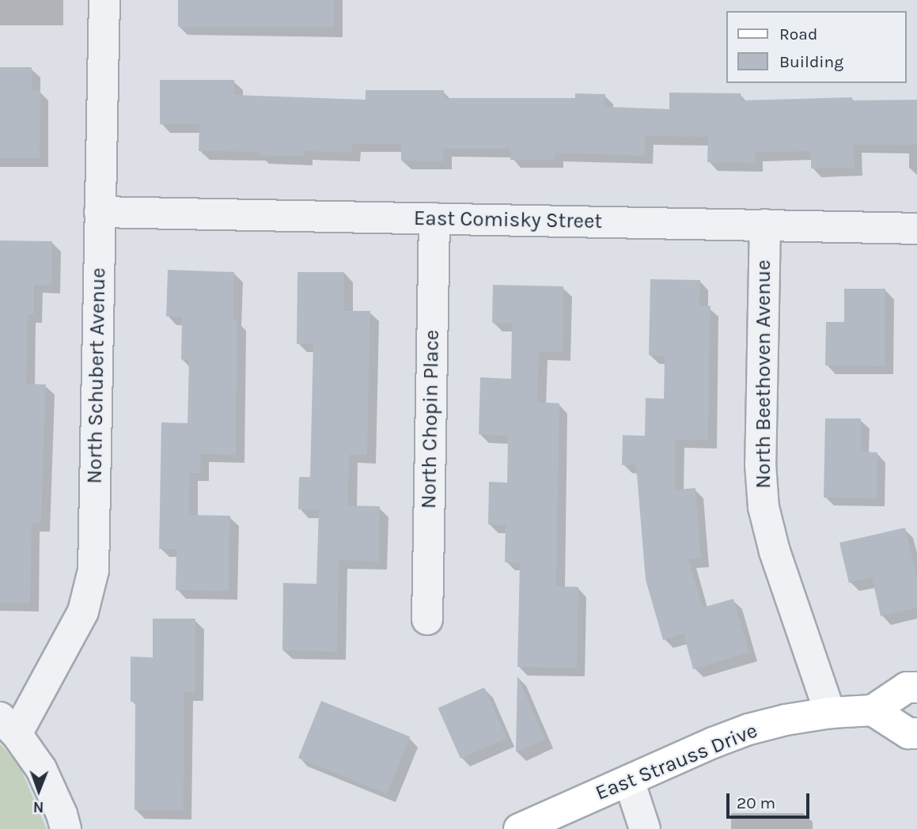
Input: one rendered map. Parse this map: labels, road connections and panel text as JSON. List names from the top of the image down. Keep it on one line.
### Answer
{"streets":{"street":["East Comisky Street","North Beethoven Avenue","North Schubert Avenue","North Chopin Place","East Strauss Drive"]},"crossings":[["East Comisky Street","North Beethoven Avenue"],["East Comisky Street","North Schubert Avenue"],["East Comisky Street","North Chopin Place"],["North Beethoven Avenue","East Strauss Drive"]],"legend":["Road","Building"],"scale_bar":"20 m","north":"bottom"}
